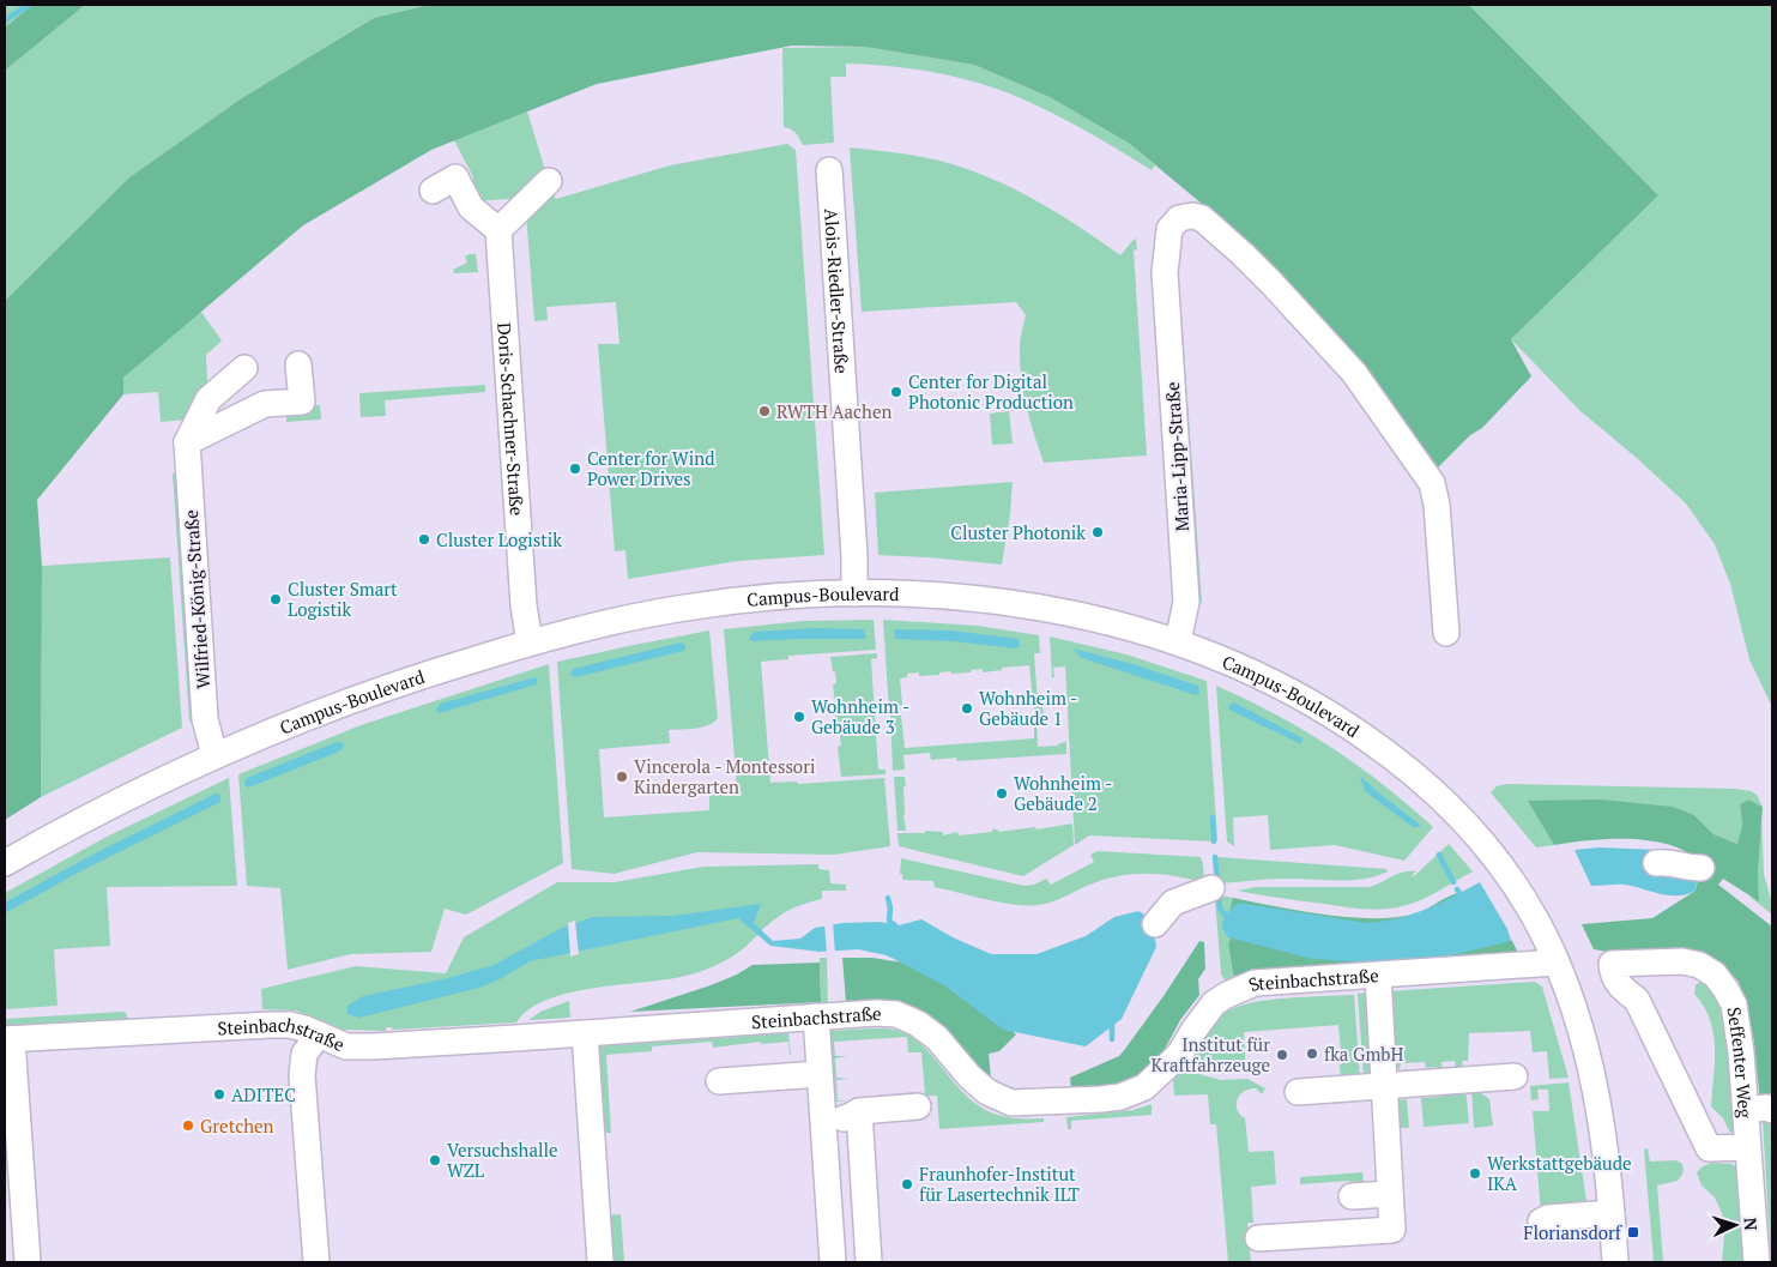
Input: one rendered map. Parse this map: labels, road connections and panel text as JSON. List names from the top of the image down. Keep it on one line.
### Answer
{"streets":{"street":["Alois-Riedler-Straße","Doris-Schachner-Straße","Maria-Lipp-Straße","Campus-Boulevard","Wilfried-König-Straße","Steinbachstraße","Seffenter Weg"]},"crossings":[["Alois-Riedler-Straße","Campus-Boulevard"],["Doris-Schachner-Straße","Campus-Boulevard"],["Maria-Lipp-Straße","Campus-Boulevard"],["Campus-Boulevard","Wilfried-König-Straße"],["Campus-Boulevard","Steinbachstraße"]],"places":{"other":["Center for Digital Photonic Production","RWTH Aachen","Center for Wind Power Drives","Cluster Photonik","Cluster Logistik","Cluster Smart Logistik","Wohnheim - Gebäude 1","Wohnheim - Gebäude 3","Vincerola - Montessori Kindergarten","Wohnheim - Gebäude 2","fka GmbH","Institut für Kraftfahrzeuge","ADITEC","Gretchen","Versuchshalle WZL","Werkstattgebäude IKA","Fraunhofer-Institut für Lasertechnik ILT"],"transit":["Floriansdorf"]},"north":"right"}
